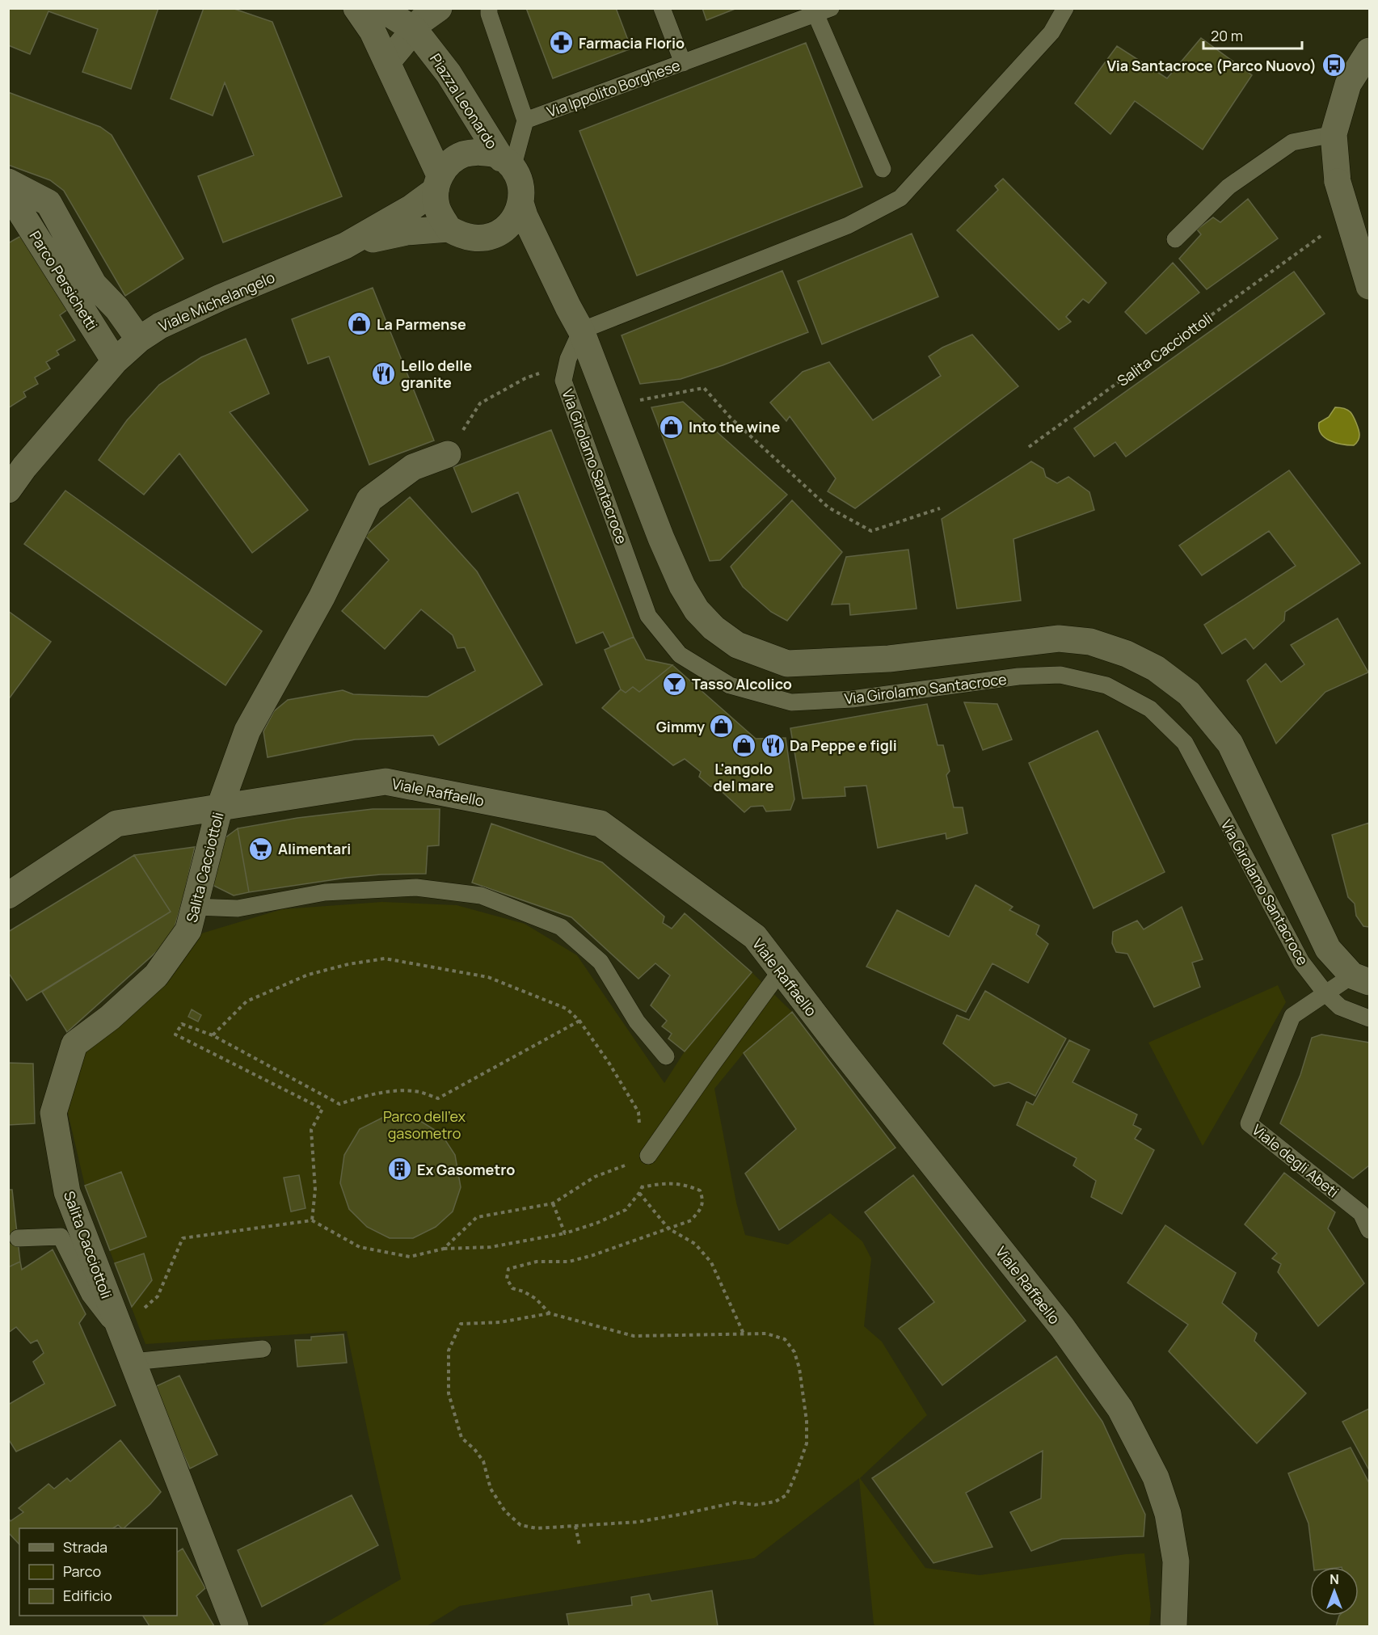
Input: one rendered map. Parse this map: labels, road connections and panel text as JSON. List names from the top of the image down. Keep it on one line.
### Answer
{"streets":{"street":["Piazza Leonardo","Parco Persichetti","Viale Michelangelo","Salita Cacciottoli","Via Girolamo Santacroce","Viale Raffaello"],"lane":["Via Ippolito Borghese","Viale degli Abeti"]},"crossings":[["Piazza Leonardo","Viale Michelangelo"],["Piazza Leonardo","Via Girolamo Santacroce"],["Parco Persichetti","Viale Michelangelo"],["Salita Cacciottoli","Viale Raffaello"],["Via Girolamo Santacroce","Viale degli Abeti"]],"parks":["Parco dell’ex gasometro"],"places":{"pharmacy":["Farmacia Florio"],"bus stop":["Via Santacroce (Parco Nuovo)"],"shop":["La Parmense","Into the wine","Gimmy","L'angolo del mare"],"restaurant":["Lello delle granite","Da Peppe e figli"],"bar":["Tasso Alcolico"],"supermarket":["Alimentari"],"building":["Ex Gasometro"]},"legend":["Strada","Parco","Edificio"],"scale_bar":"20 m","north":"top"}
